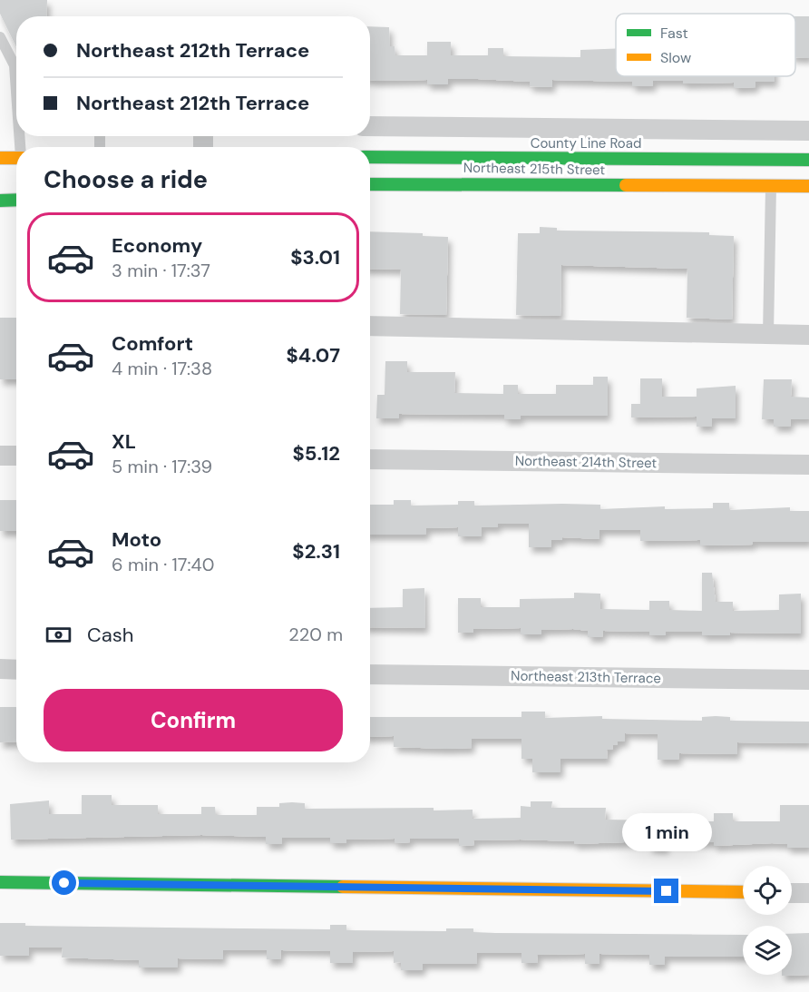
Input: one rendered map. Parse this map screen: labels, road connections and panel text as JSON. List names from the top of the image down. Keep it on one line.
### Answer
{"streets":{"street":["County Line Road","Northeast 215th Street","Northeast 214th Street","Northeast 213th Terrace"]},"legend":["Fast","Slow"],"page":{"banner":["Northeast 212th Terrace","Northeast 212th Terrace"],"heading":"Choose a ride","list":[{"name":"Economy","note":"3 min · 17:37","value":"$3.01"},{"name":"Comfort","note":"4 min · 17:38","value":"$4.07"},{"name":"XL","note":"5 min · 17:39","value":"$5.12"},{"name":"Moto","note":"6 min · 17:40","value":"$2.31"}],"pay":["Cash","220 m"],"buttons":"Confirm","bubble":"1 min"}}
